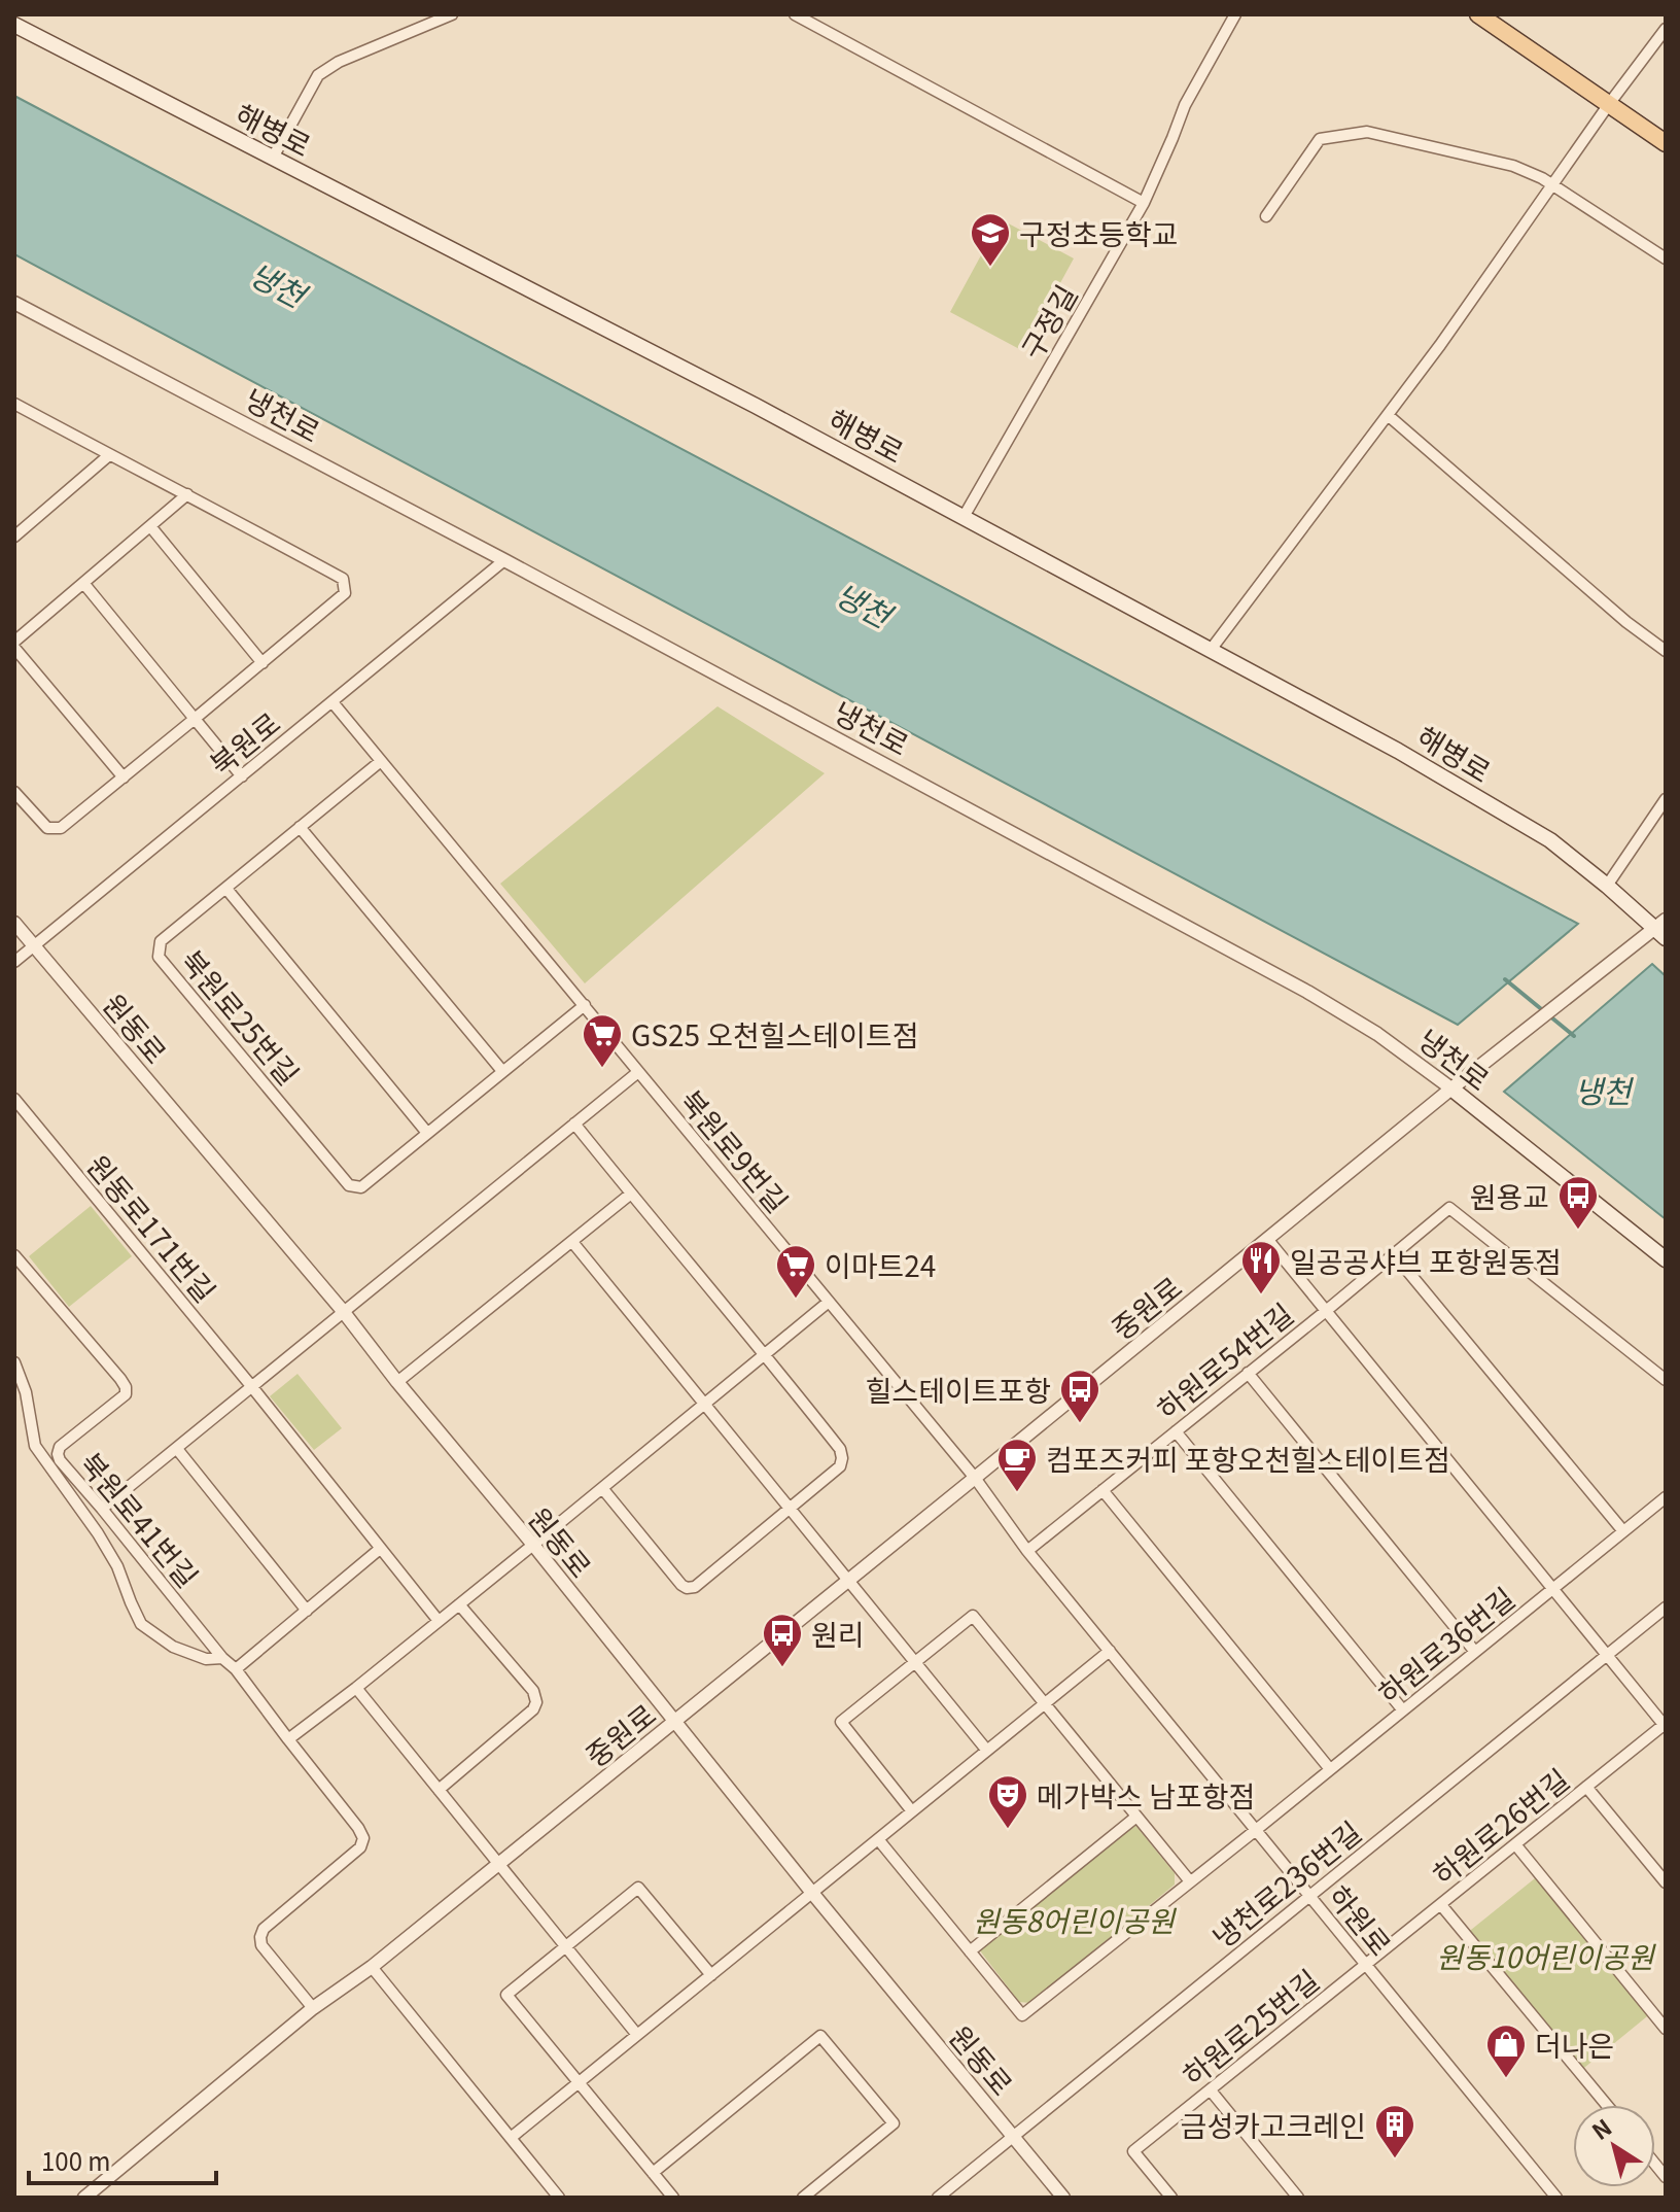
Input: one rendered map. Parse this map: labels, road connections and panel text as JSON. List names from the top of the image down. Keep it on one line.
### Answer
{"streets":{"main road":["해병로","냉천로"],"street":["구정길","북원로","북원로25번길","원동로","북원로9번길","원동로171번길","중원로","하원로54번길","북원로41번길","하원로36번길","하원로26번길","냉천로236번길","하원로","하원로25번길"]},"crossings":[["해병로","구정길"],["해병로","중원로"],["냉천로","북원로"],["냉천로","중원로"],["북원로","원동로"],["북원로","북원로9번길"],["북원로25번길","북원로9번길"],["원동로","중원로"],["원동로","냉천로236번길"],["북원로9번길","중원로"],["북원로9번길","하원로"],["중원로","북원로41번길"],["중원로","하원로"],["하원로54번길","하원로"],["하원로36번길","하원로"],["하원로26번길","하원로"],["하원로26번길","하원로25번길"],["냉천로236번길","하원로"],["하원로","하원로25번길"]],"water":["냉천"],"parks":["원동8어린이공원","원동10어린이공원"],"places":{"school or university":["구정초등학교"],"supermarket":["GS25 오천힐스테이트점","이마트24"],"bus stop":["원용교","힐스테이트포항","원리"],"restaurant":["일공공샤브 포항원동점"],"cafe":["컴포즈커피 포항오천힐스테이트점"],"theatre":["메가박스 남포항점"],"shop":["더나은"],"building":["금성카고크레인"]},"scale_bar":"100 m","north":"top left"}
